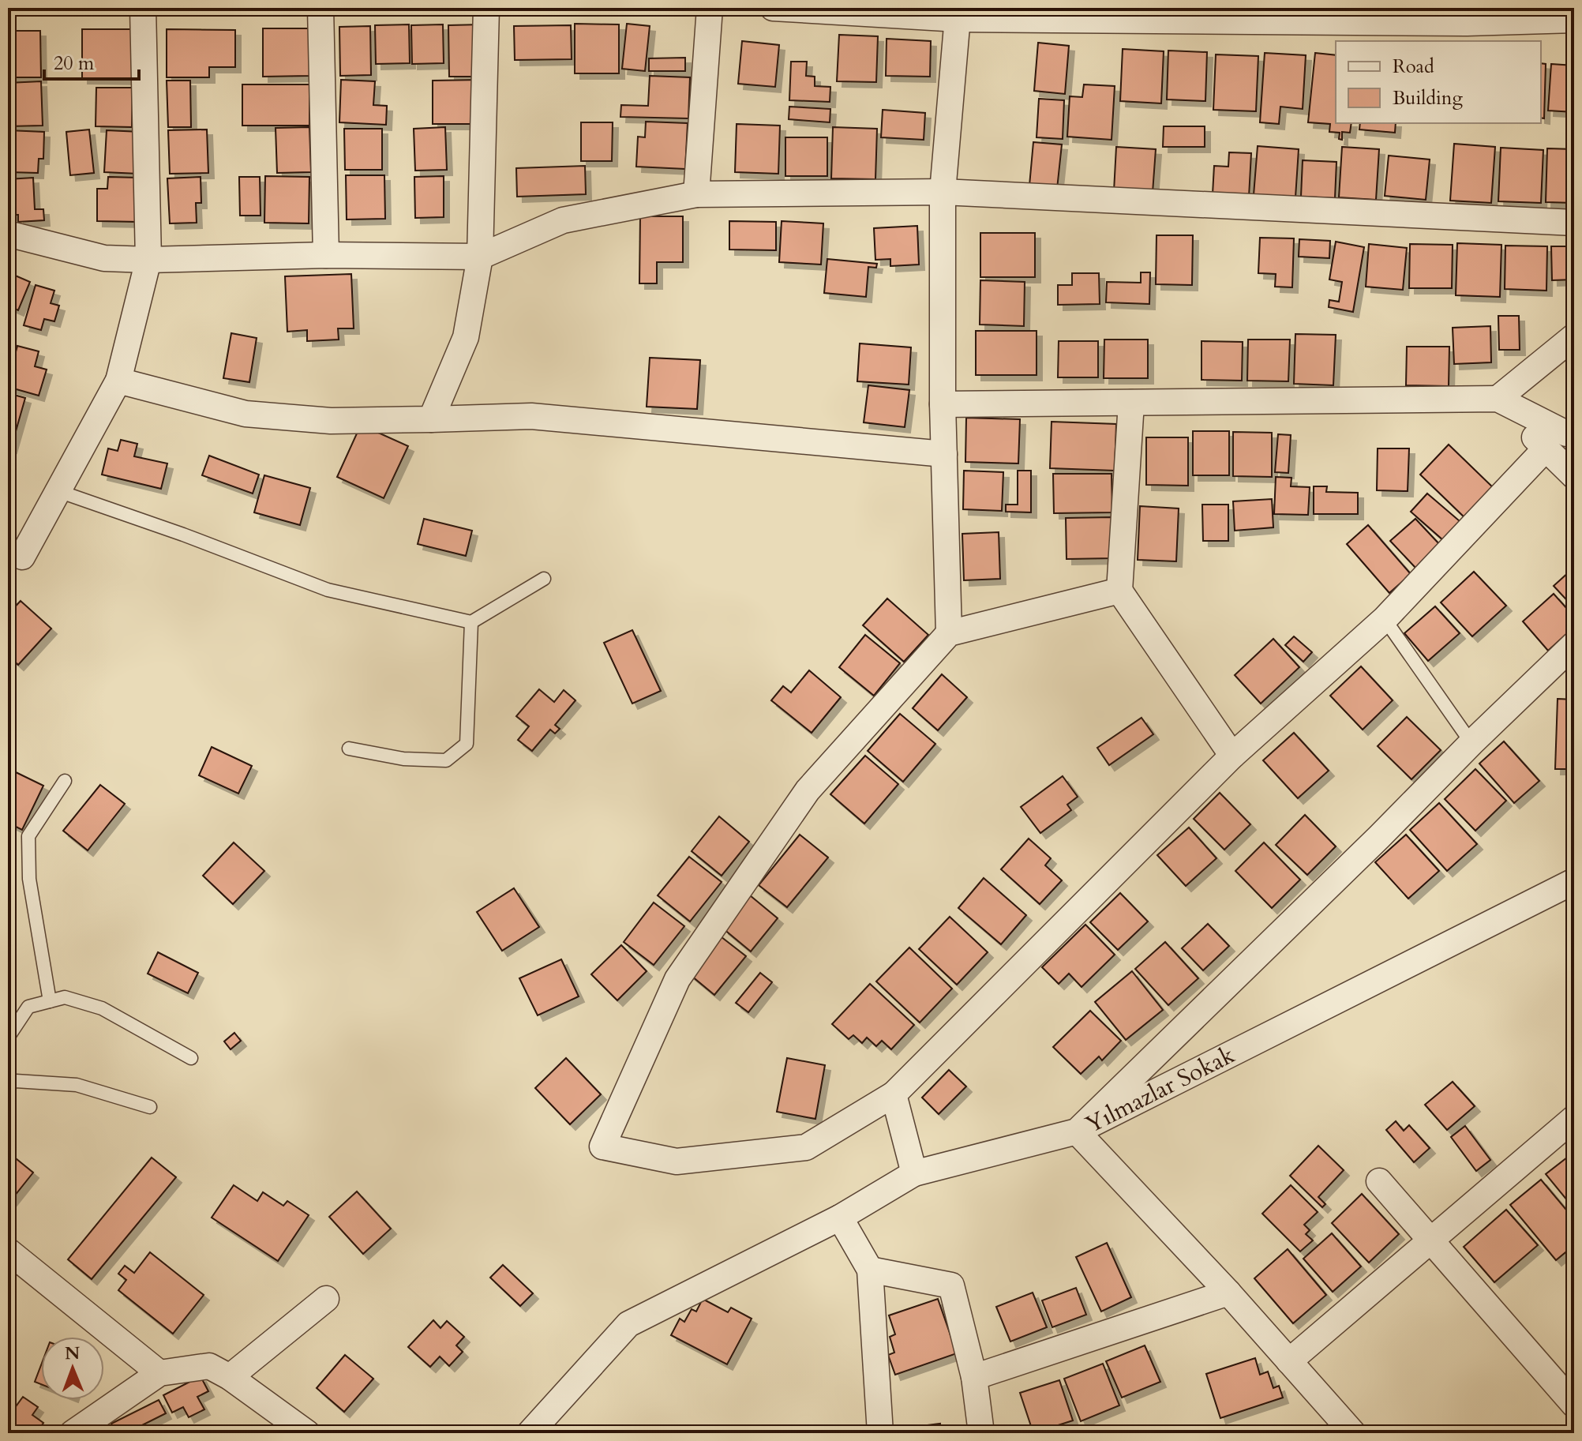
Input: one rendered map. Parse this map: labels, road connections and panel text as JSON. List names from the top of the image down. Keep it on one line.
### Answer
{"streets":{"street":["Yılmazlar Sokak"]},"legend":["Road","Building"],"scale_bar":"20 m","north":"top"}
